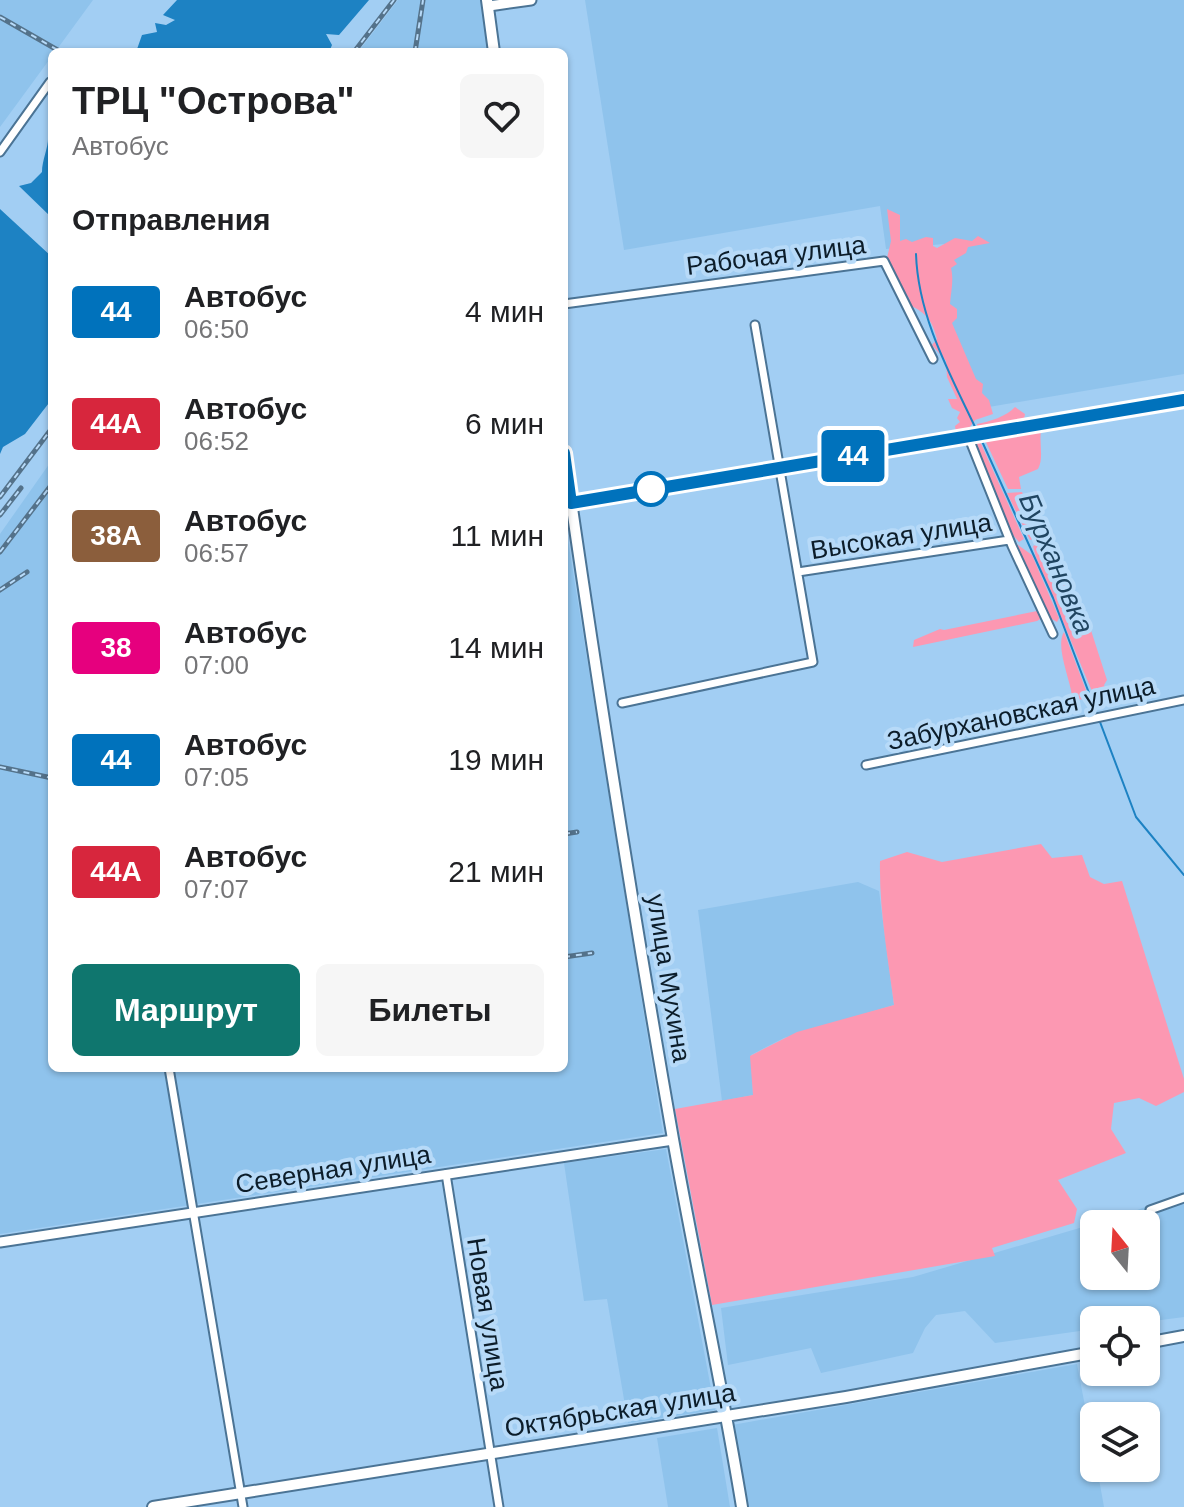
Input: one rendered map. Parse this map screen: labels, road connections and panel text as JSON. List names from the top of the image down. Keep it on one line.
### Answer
{"streets":{"main road":["улица Мухина","Октябрьская улица"],"street":["Рабочая улица","Высокая улица","Забурхановская улица","Северная улица","Новая улица"]},"crossings":[["улица Мухина","Северная улица"],["улица Мухина","Октябрьская улица"],["Северная улица","Новая улица"],["Новая улица","Октябрьская улица"]],"water":["Бурхановка"],"lines":["bus line 44"],"north":"top","page":{"on_map":"44","heading":[["ТРЦ \"Острова\"","Автобус"],"Отправления"],"list":[{"mark":"44","name":"Автобус","note":"06:50","value":"4 мин"},{"mark":"44А","name":"Автобус","note":"06:52","value":"6 мин"},{"mark":"38А","name":"Автобус","note":"06:57","value":"11 мин"},{"mark":"38","name":"Автобус","note":"07:00","value":"14 мин"},{"mark":"44","name":"Автобус","note":"07:05","value":"19 мин"},{"mark":"44А","name":"Автобус","note":"07:07","value":"21 мин"}],"buttons":["Маршрут","Билеты"]}}
